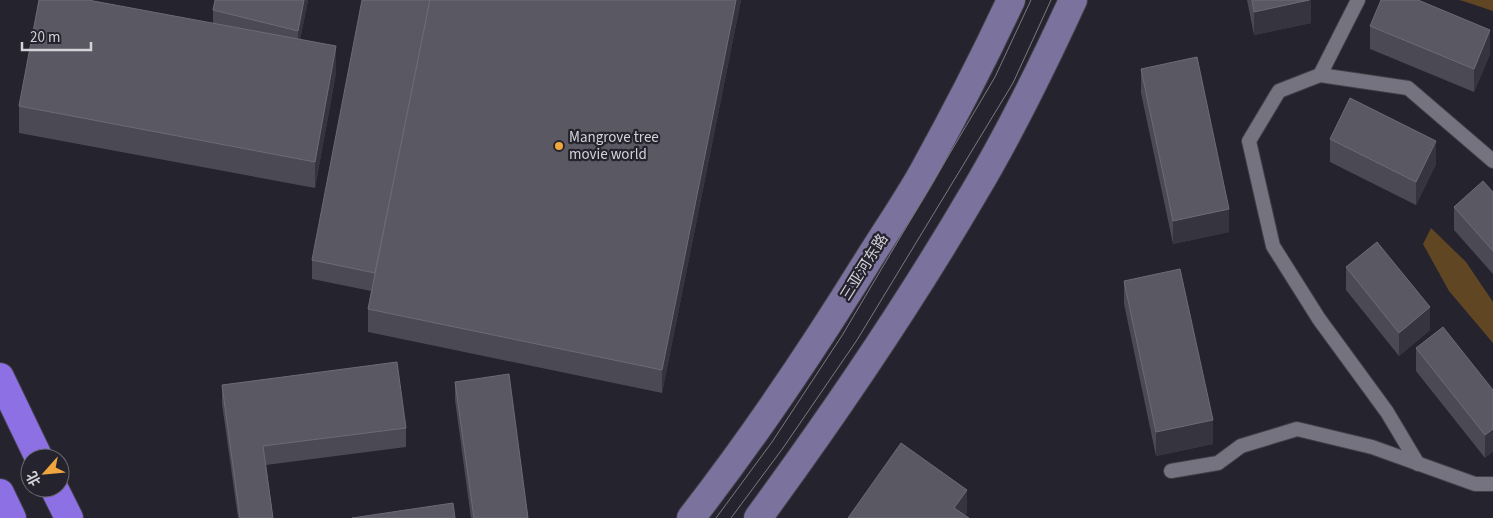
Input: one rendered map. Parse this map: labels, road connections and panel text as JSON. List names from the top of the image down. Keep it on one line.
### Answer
{"streets":{"main road":["三亚河东路"]},"places":["Mangrove tree movie world"],"scale_bar":"20 m","north":"bottom left"}
